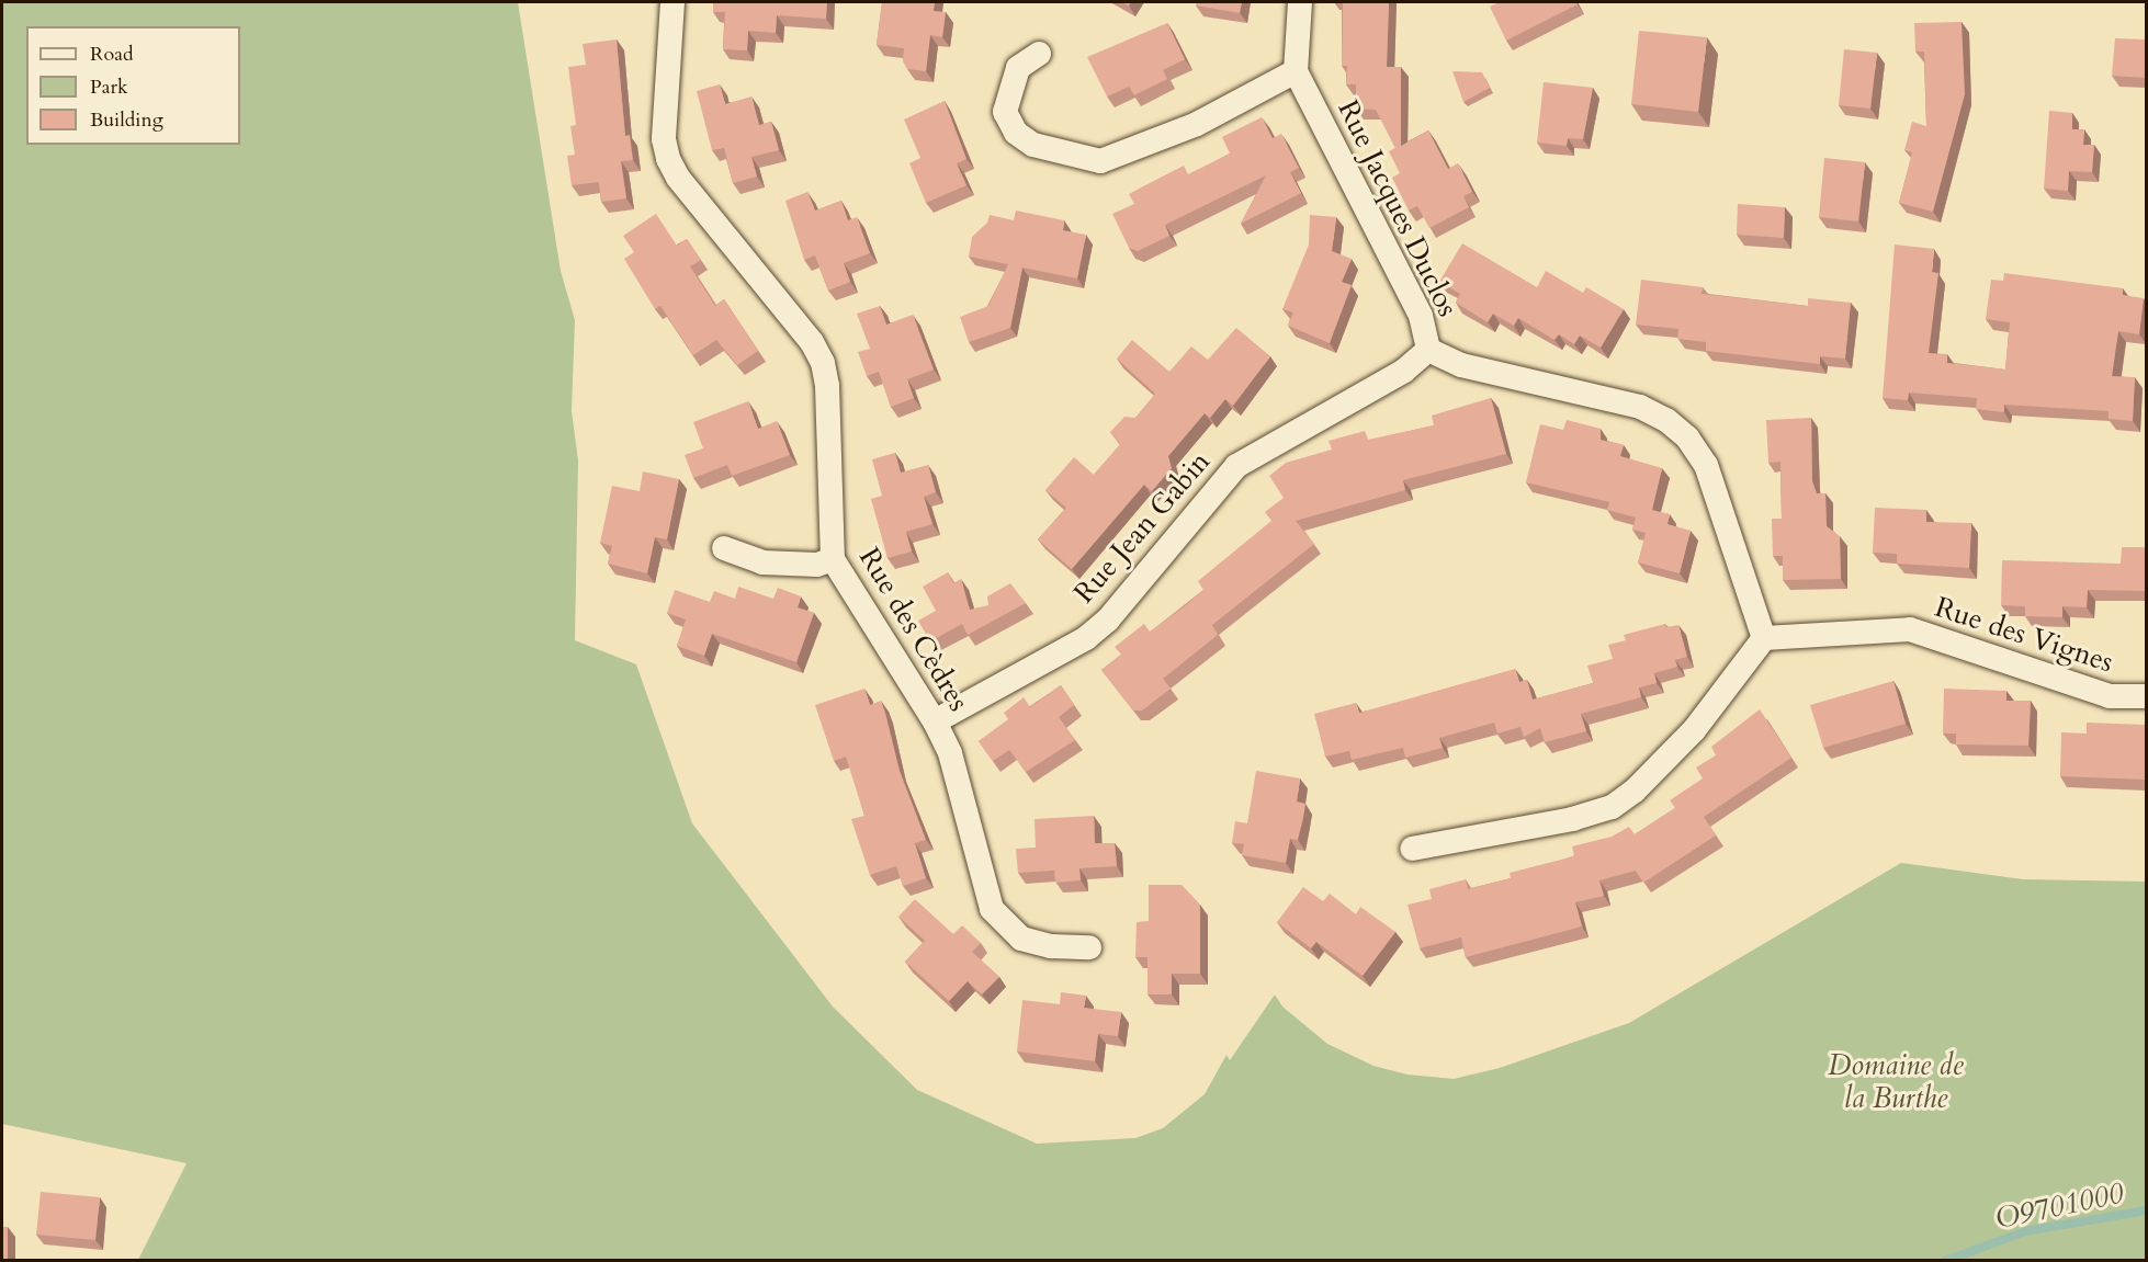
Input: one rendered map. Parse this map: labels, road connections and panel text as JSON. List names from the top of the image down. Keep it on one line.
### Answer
{"streets":{"street":["Rue Jacques Duclos","Rue Jean Gabin","Rue des Cèdres","Rue des Vignes"]},"crossings":[["Rue Jacques Duclos","Rue Jean Gabin"],["Rue Jacques Duclos","Rue des Vignes"],["Rue Jean Gabin","Rue des Cèdres"]],"water":["O9701000"],"parks":["Domaine de la Burthe"],"legend":["Road","Park","Building"]}
